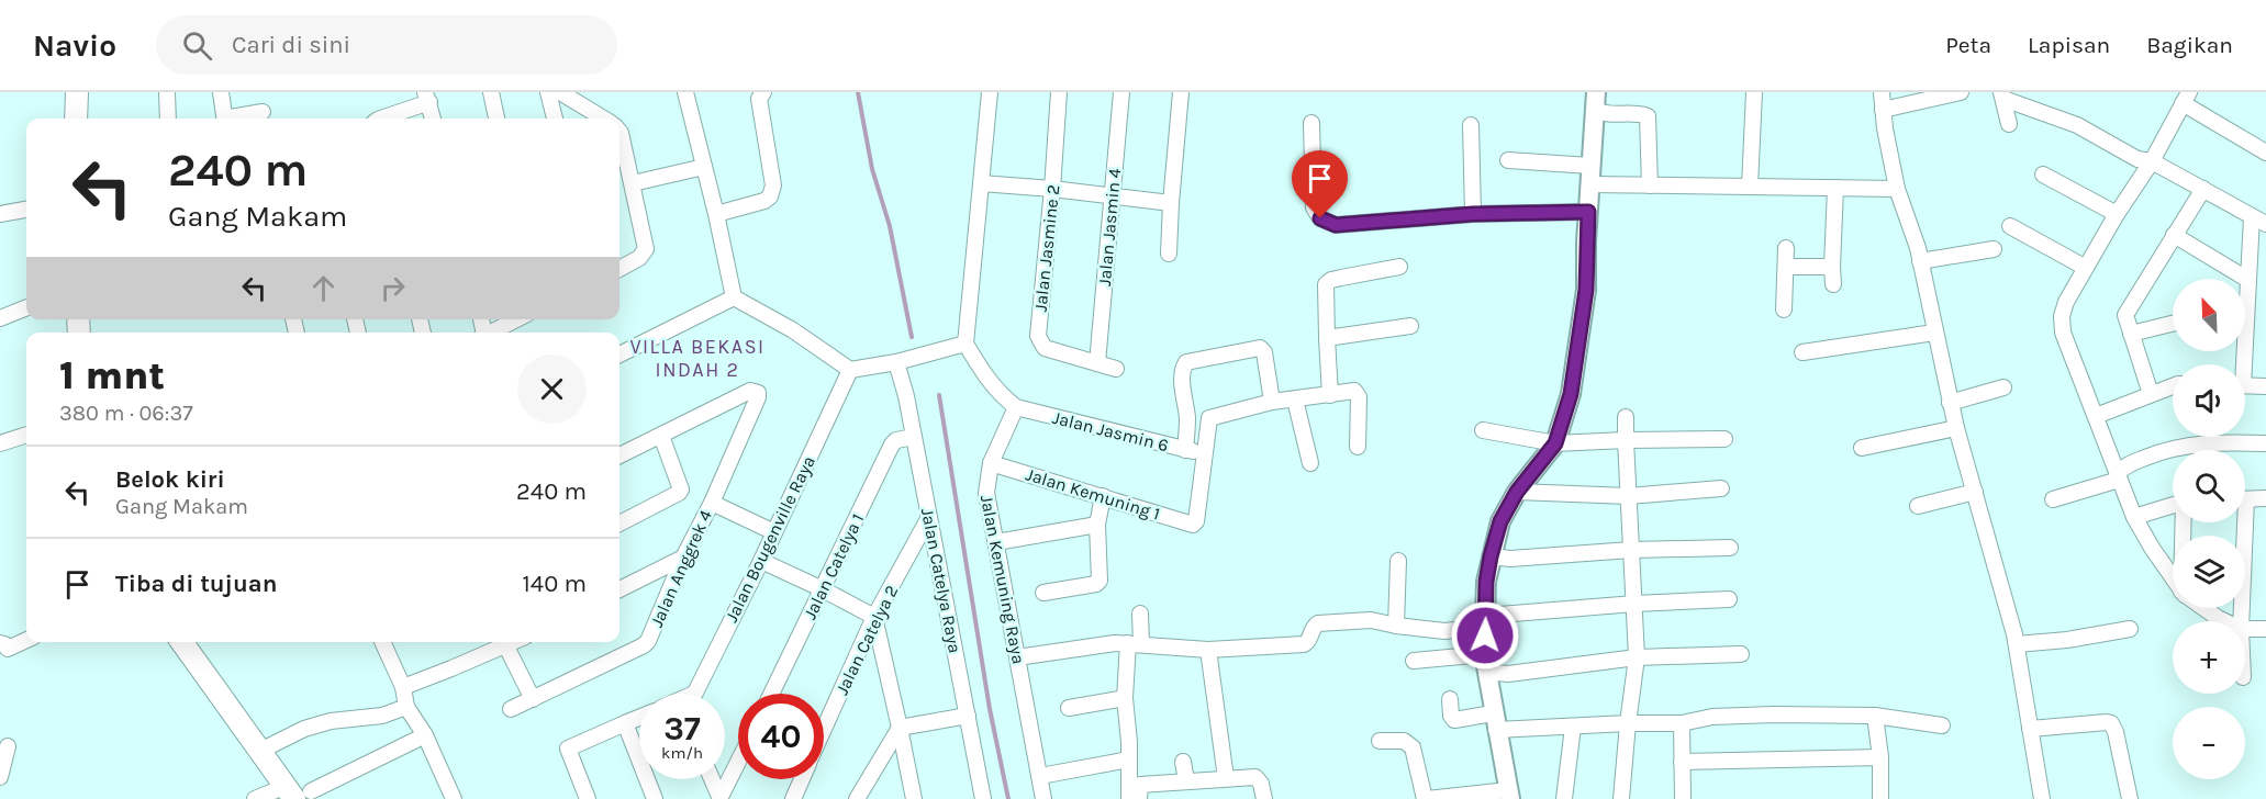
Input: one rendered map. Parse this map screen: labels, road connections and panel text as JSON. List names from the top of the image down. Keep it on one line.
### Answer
{"streets":{"street":["Jalan Jasmin 4","Jalan Jasmine 2","Jalan Jasmin 6","Jalan Kemuning 1","Jalan Bougenville Raya","Jalan Catelya 1","Jalan Anggrek 4","Jalan Kemuning Raya","Jalan Catelya Raya","Jalan Catelya 2"]},"crossings":[["Jalan Jasmin 4","Jalan Jasmine 2"],["Jalan Jasmin 6","Jalan Kemuning 1"],["Jalan Jasmin 6","Jalan Kemuning Raya"],["Jalan Kemuning 1","Jalan Kemuning Raya"],["Jalan Catelya 1","Jalan Catelya Raya"],["Jalan Catelya Raya","Jalan Catelya 2"]],"districts":["VILLA BEKASI INDAH 2"],"north":"top left","page":{"header":"Navio","search":"Cari di sini","nav":["Peta","Lapisan","Bagikan"],"turn":["240 m","Gang Makam"],"map_buttons":["+","−"],"heading":["1 mnt","380 m · 06:37"],"list":[{"name":"Belok kiri","note":"Gang Makam","value":"240 m"},{"name":"Tiba di tujuan","value":"140 m"}],"speed":"37 km/h","limit":"40"}}
